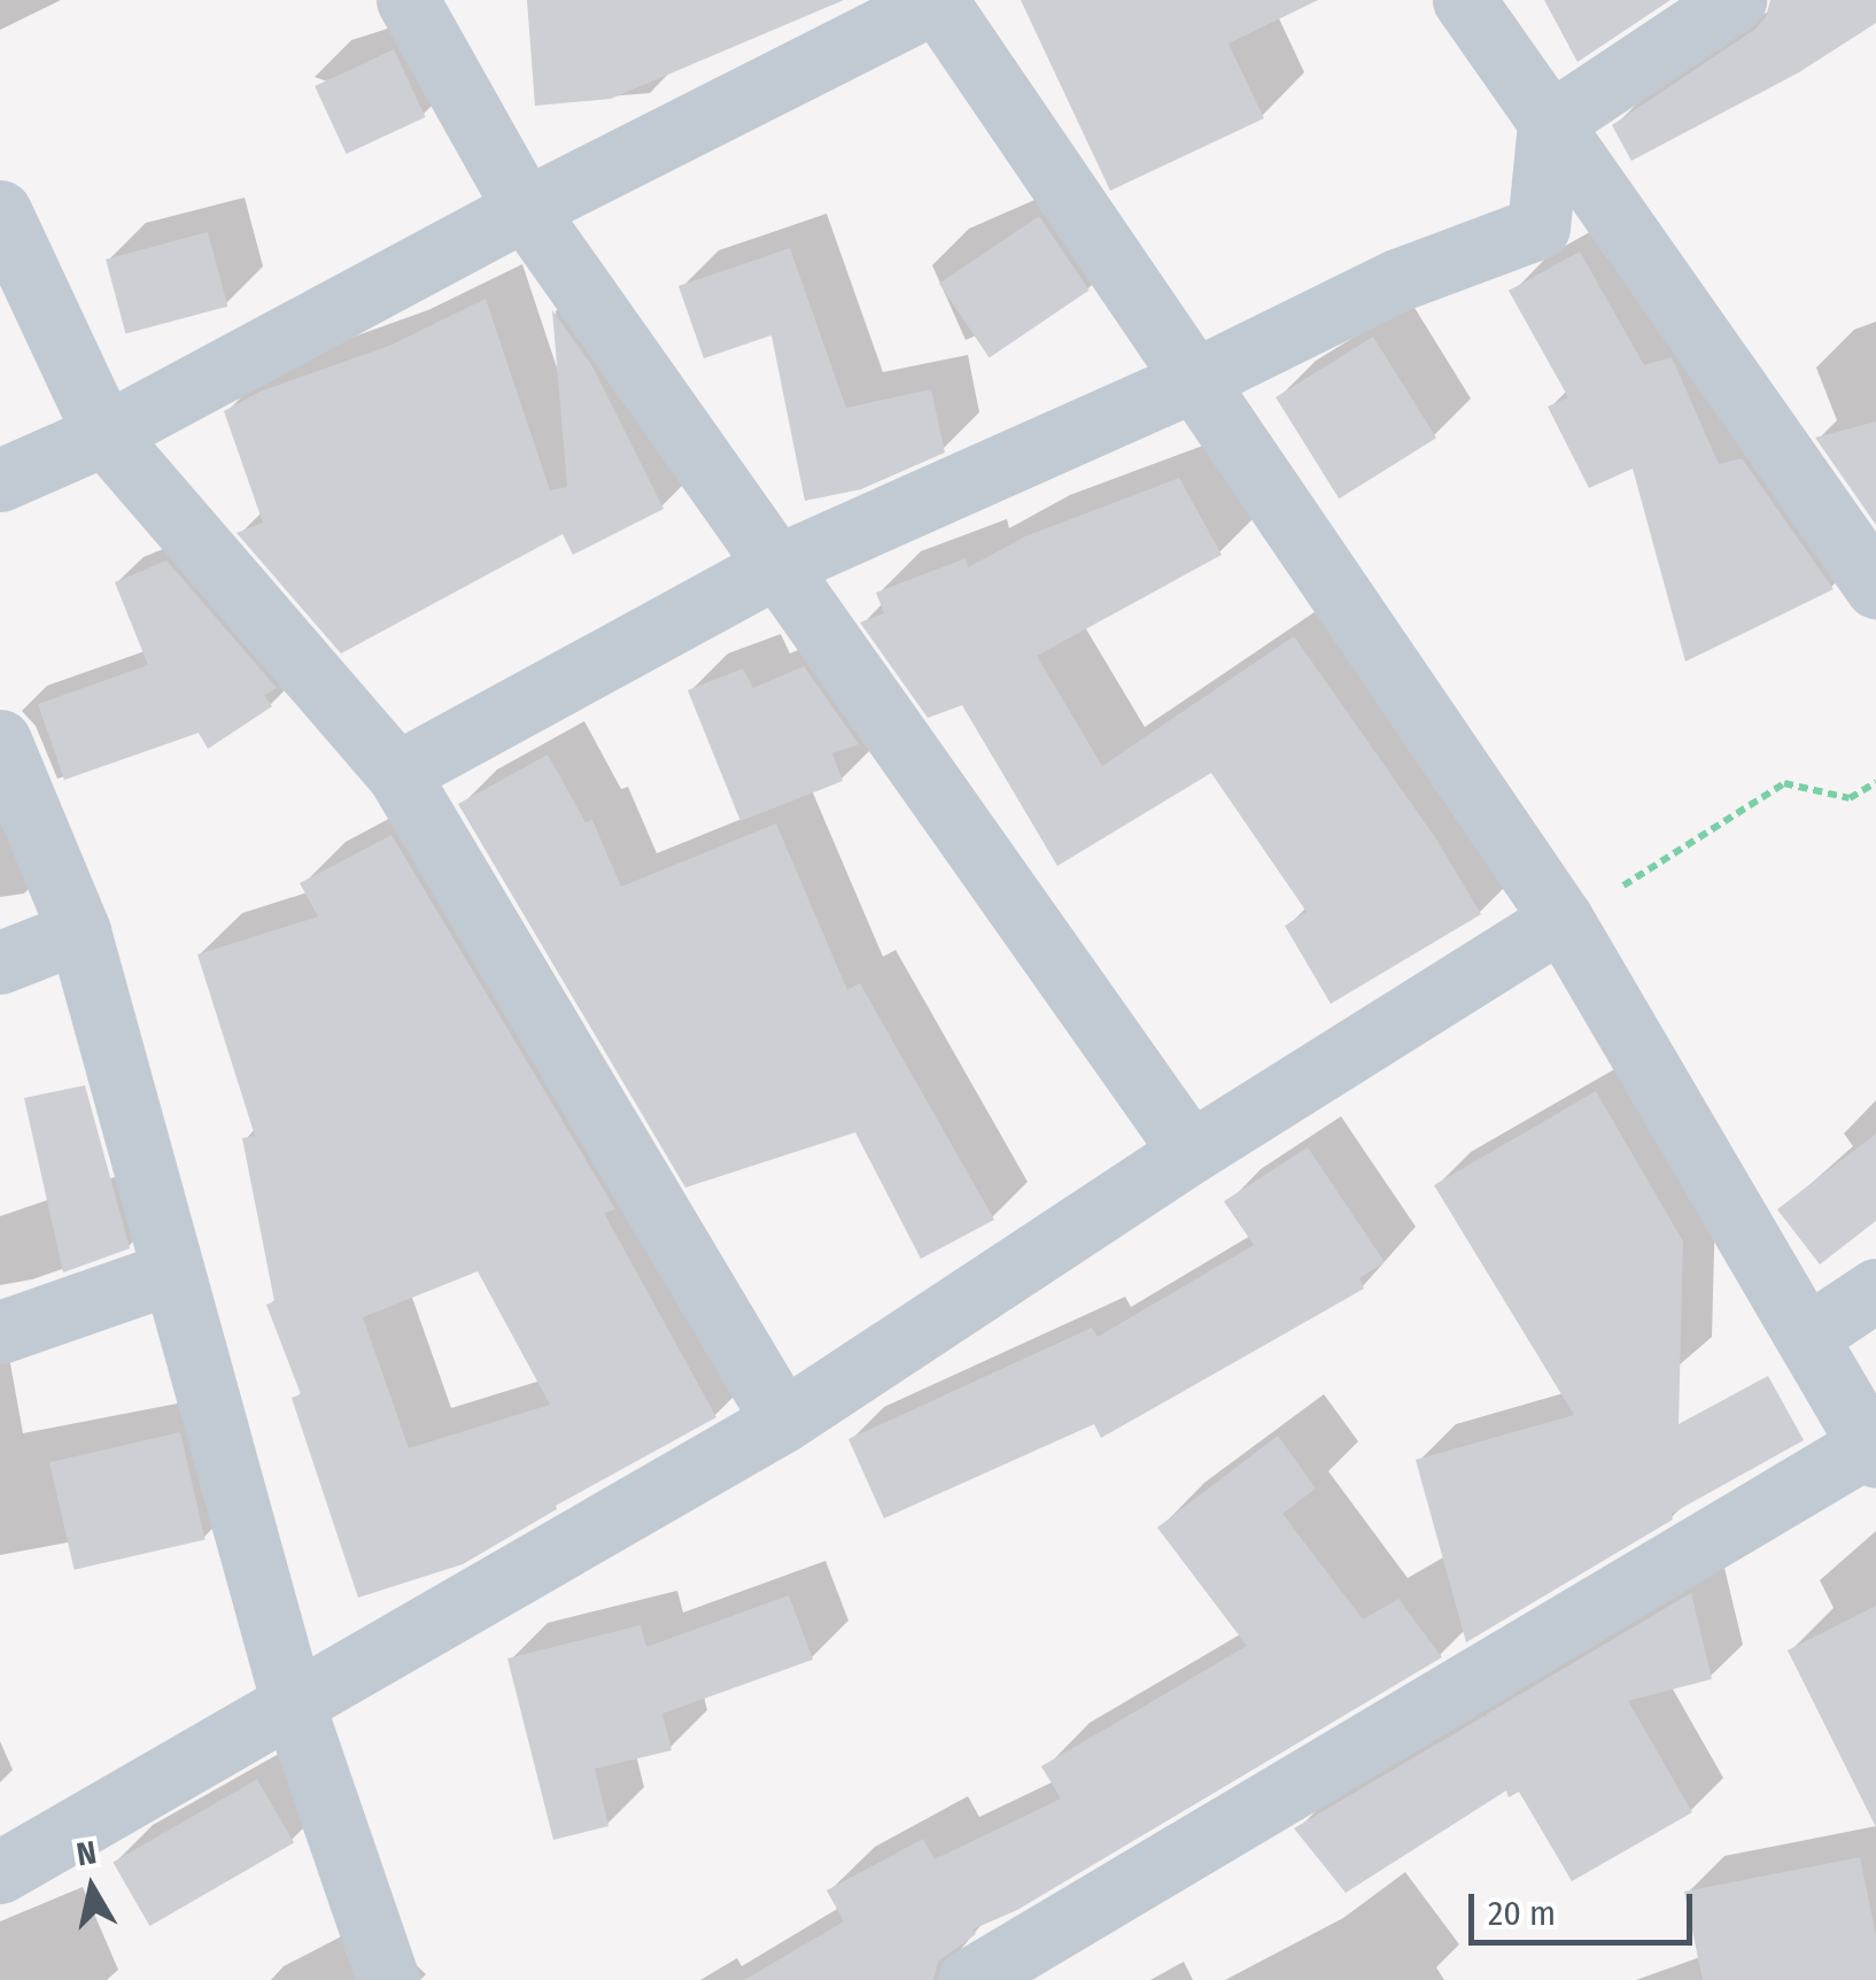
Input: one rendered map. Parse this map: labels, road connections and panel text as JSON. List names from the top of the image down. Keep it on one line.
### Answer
{"scale_bar":"20 m","north":"top"}
